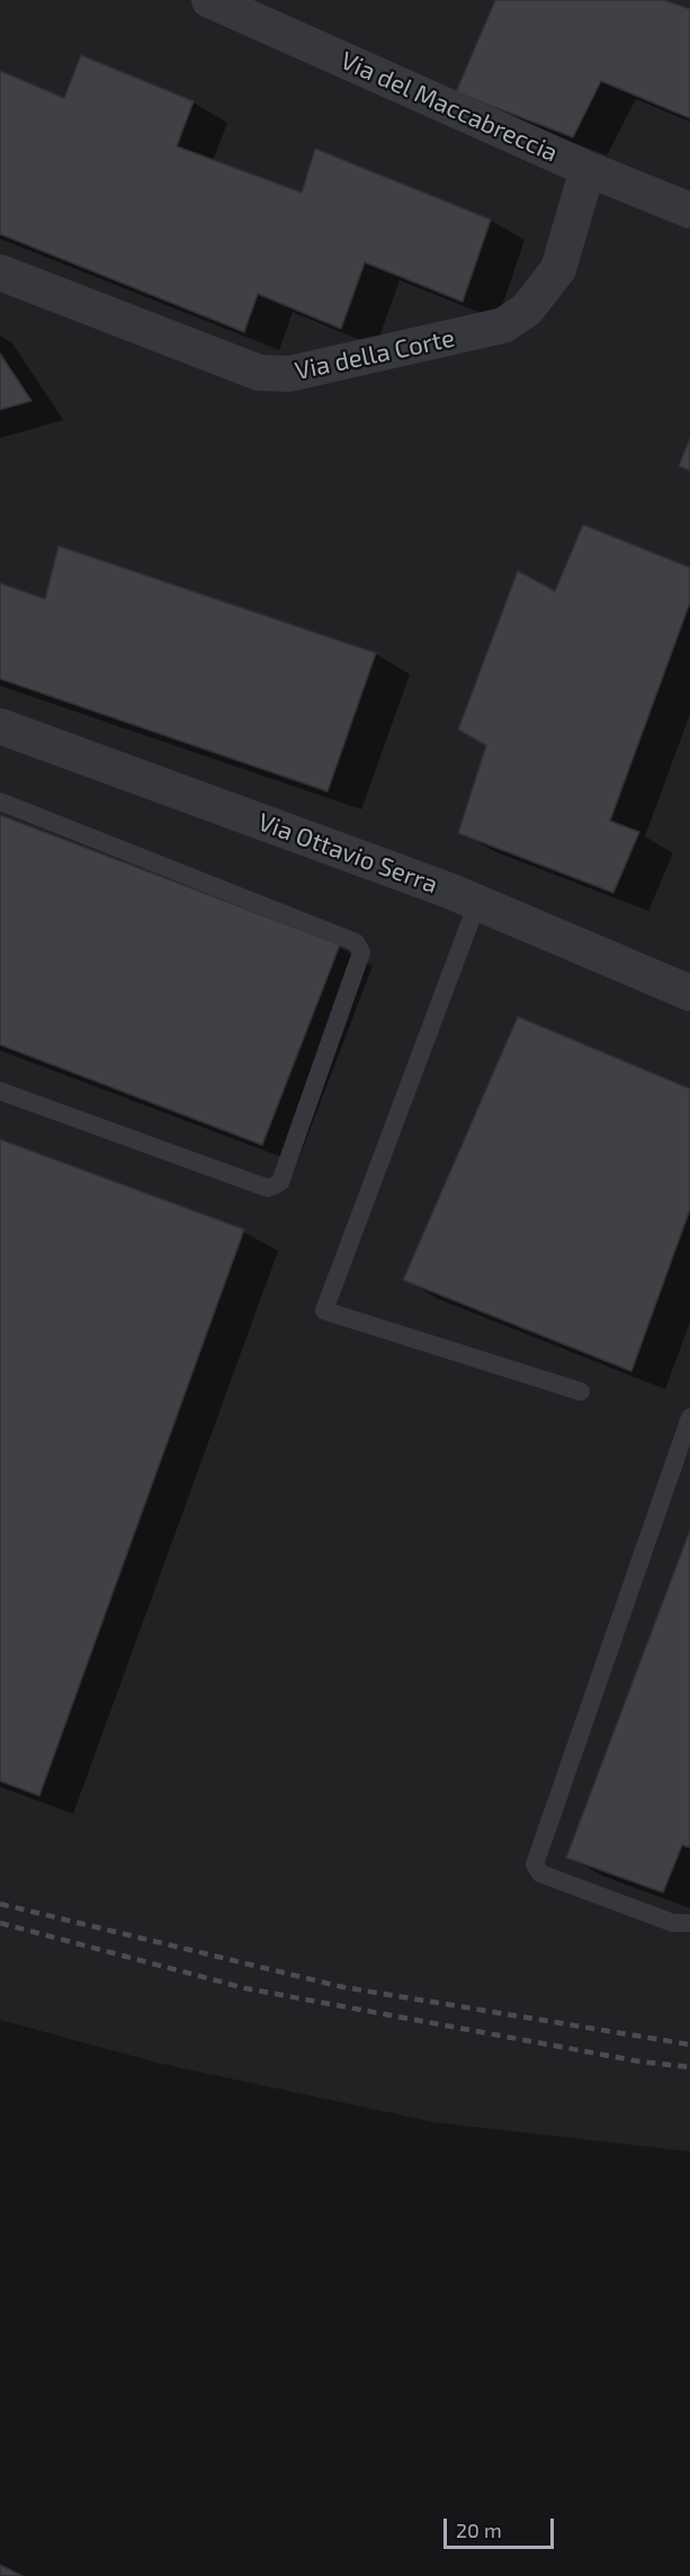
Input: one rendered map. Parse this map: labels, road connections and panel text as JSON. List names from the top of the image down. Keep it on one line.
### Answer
{"streets":{"street":["Via del Maccabreccia","Via della Corte","Via Ottavio Serra"]},"crossings":[["Via del Maccabreccia","Via della Corte"]],"scale_bar":"20 m"}
